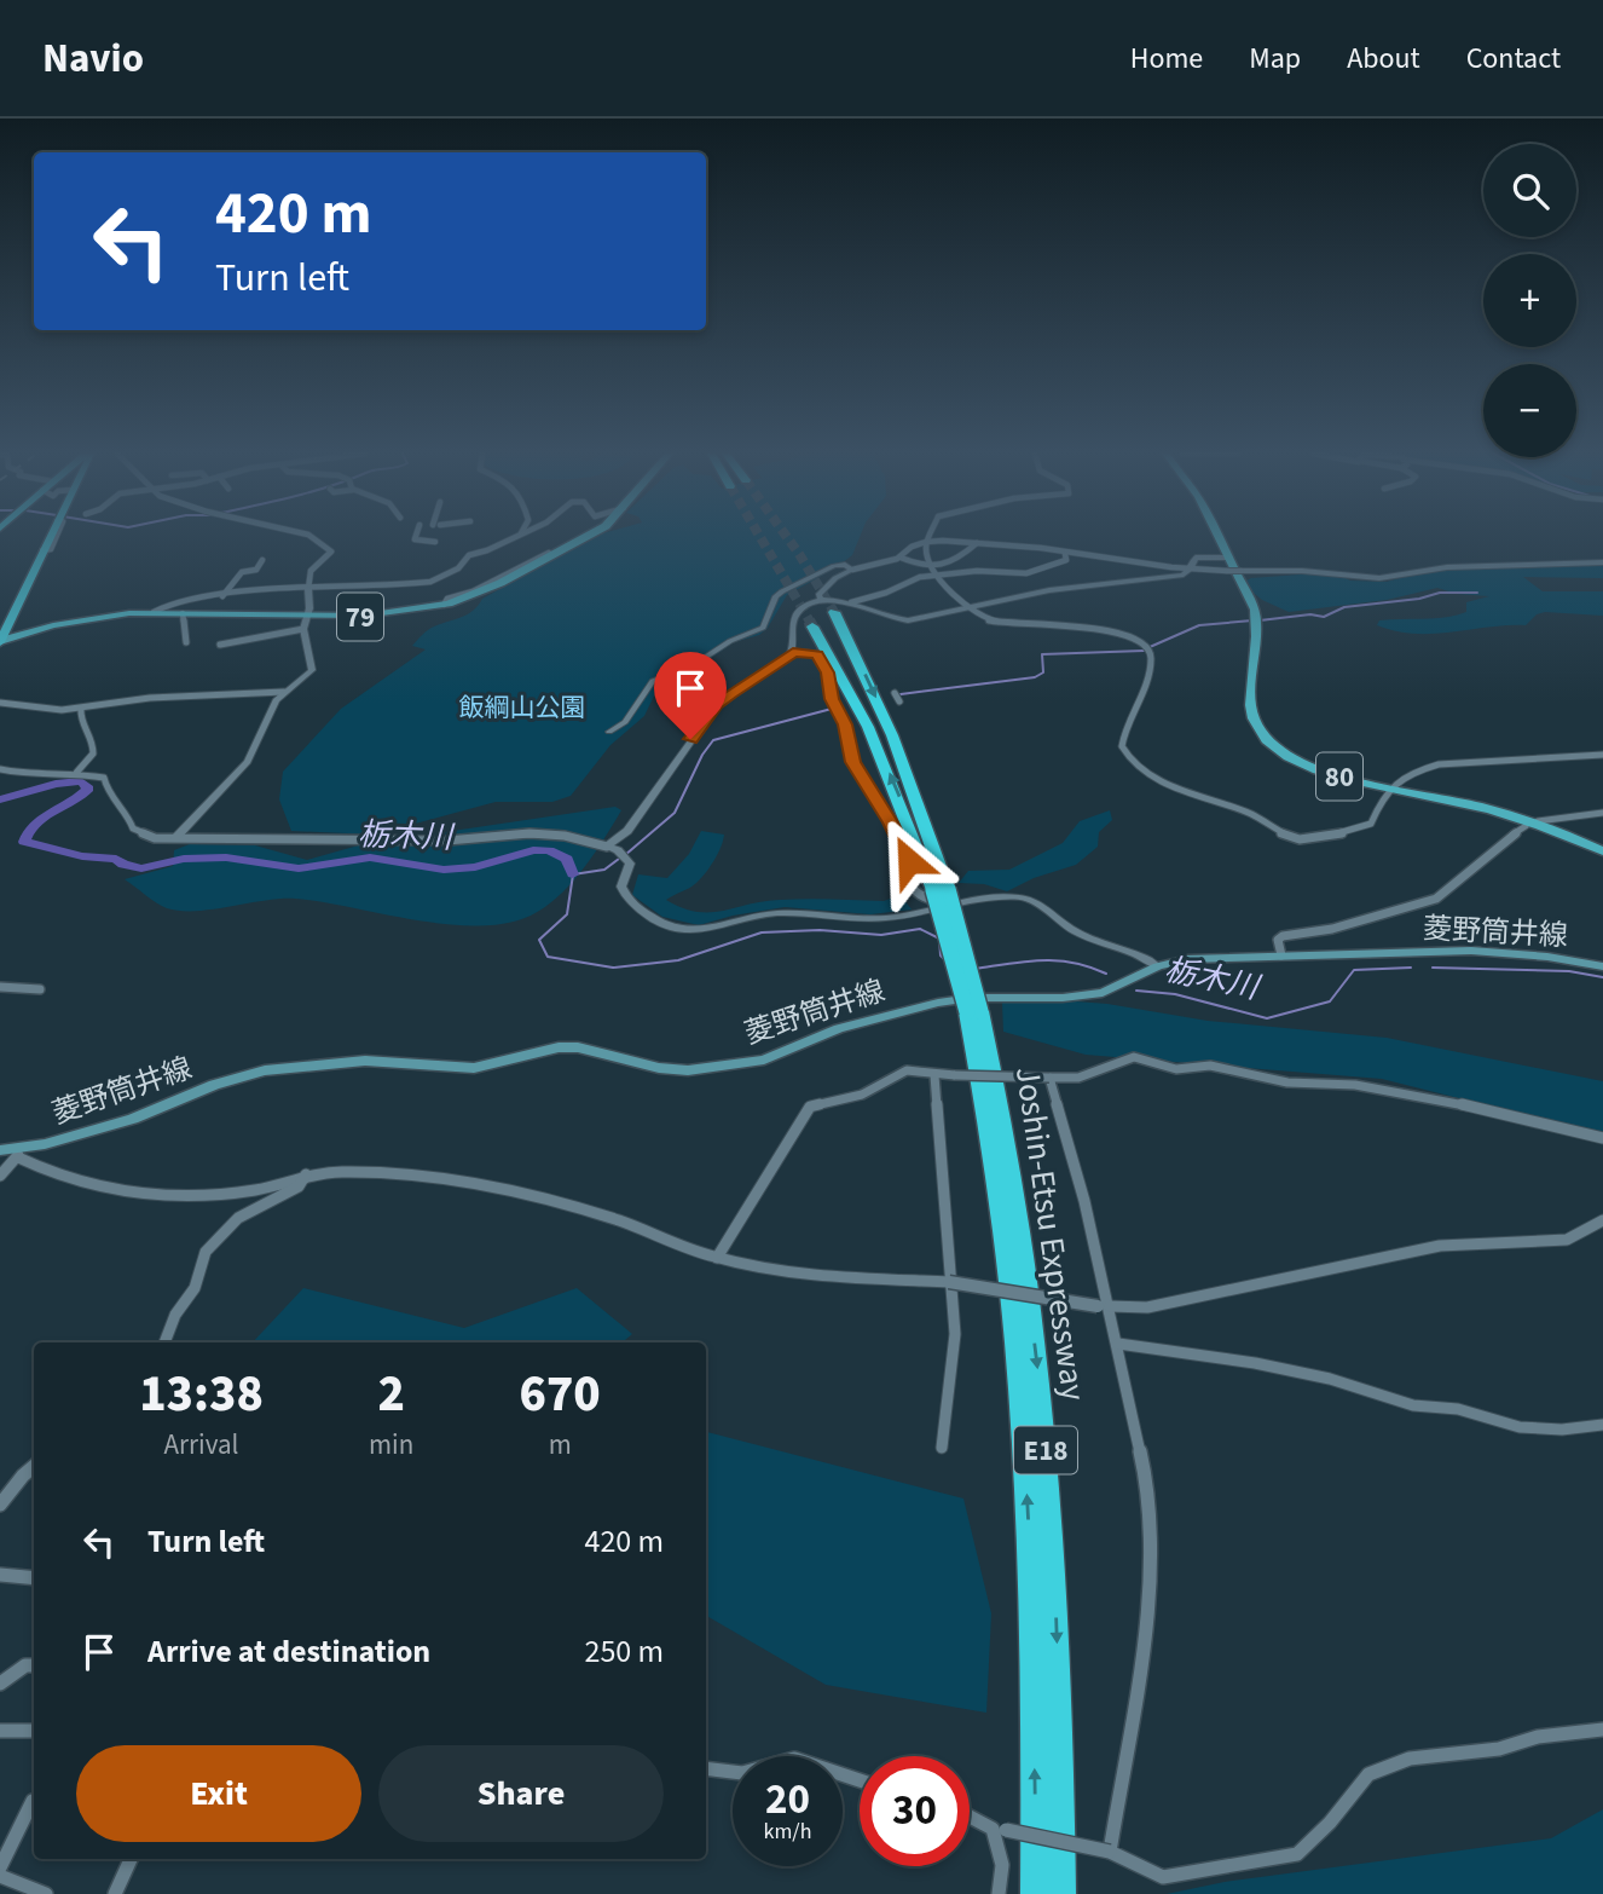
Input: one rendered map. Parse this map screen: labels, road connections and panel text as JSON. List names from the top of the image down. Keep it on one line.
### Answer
{"streets":{"highway":["Joshin-Etsu Expressway","E18"],"main road":["79","80","菱野筒井線"]},"water":["栃木川"],"parks":["飯綱山公園"],"page":{"header":"Navio","nav":["Home","Map","About","Contact"],"map_buttons":["+","−"],"turn":["420 m","Turn left"],"eta":["13:38","Arrival","2","min","670","m"],"list":[{"name":"Turn left","value":"420 m"},{"name":"Arrive at destination","value":"250 m"}],"buttons":["Exit","Share"],"speed":"20 km/h","limit":"30"}}
